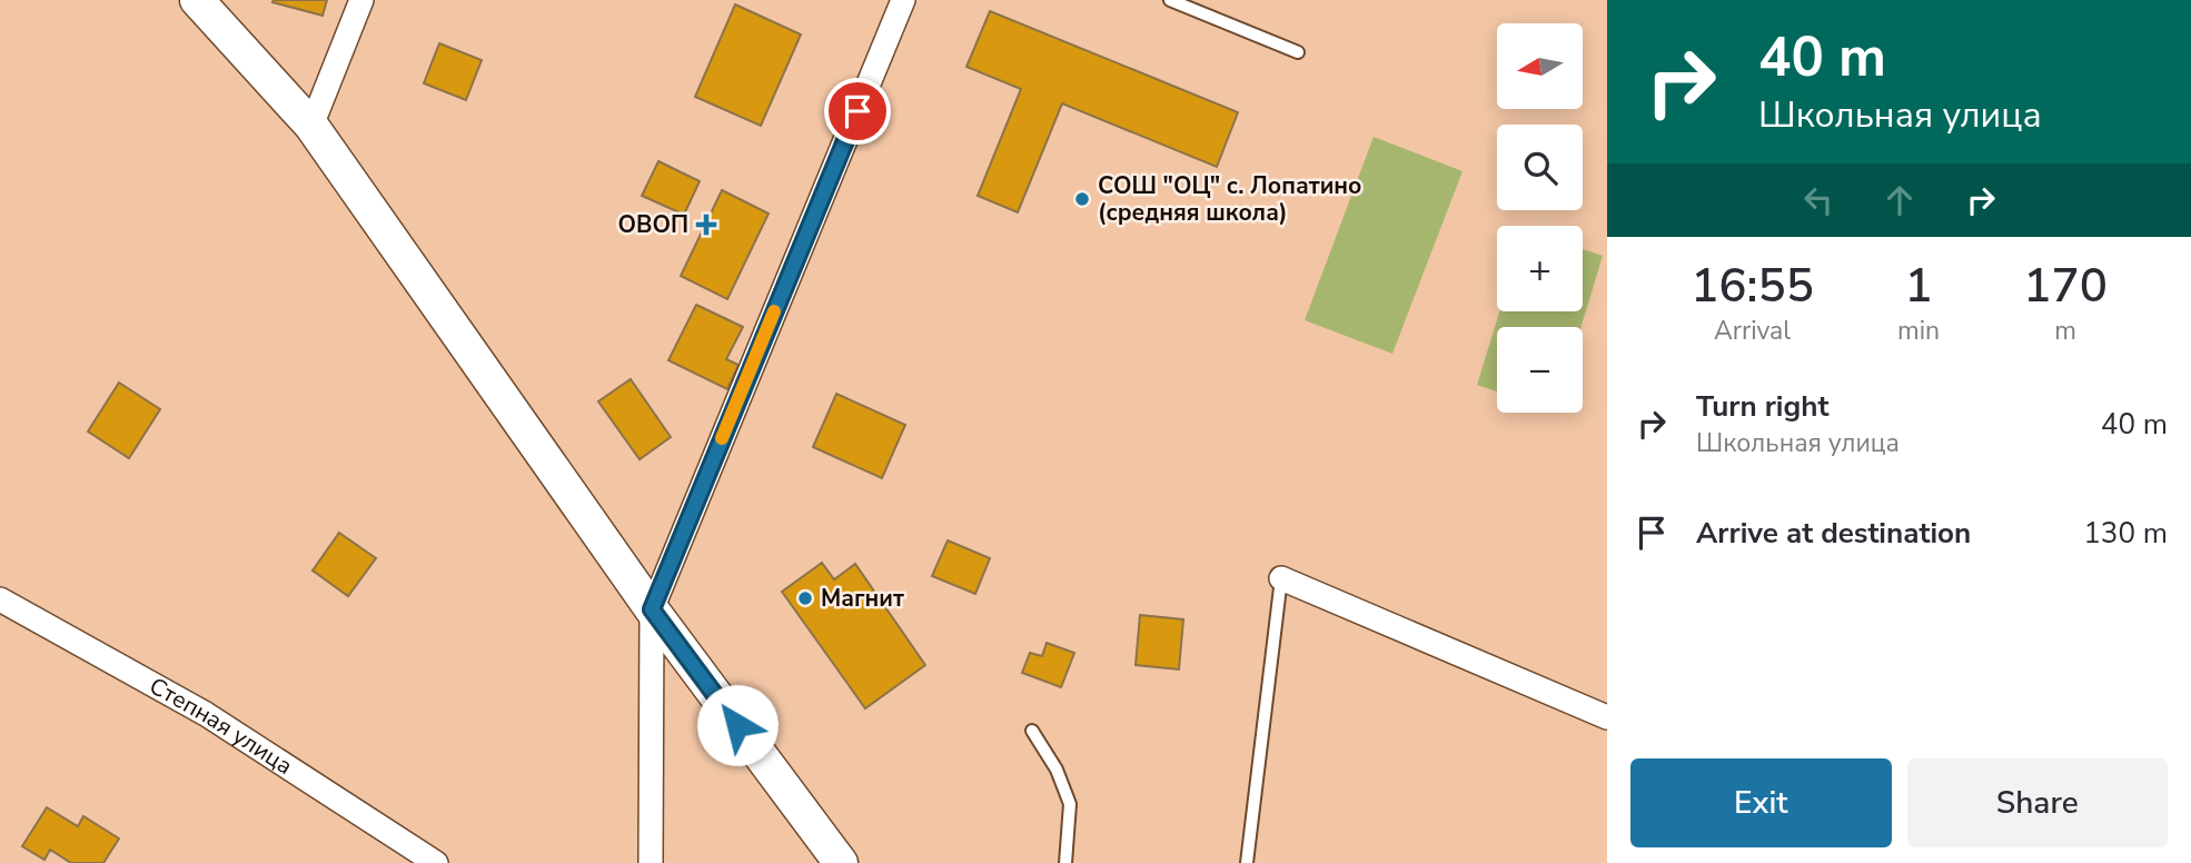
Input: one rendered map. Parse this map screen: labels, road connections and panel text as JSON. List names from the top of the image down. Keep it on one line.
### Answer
{"streets":{"street":["Степная улица"]},"places":{"other":["СОШ \"ОЦ\" с. Лопатино (средняя школа)","Магнит"],"health":["ОВОП"]},"north":"left","page":{"turn":["40 m","Школьная улица"],"map_buttons":["+","−"],"eta":["16:55","Arrival","1","min","170","m"],"list":[{"name":"Turn right","note":"Школьная улица","value":"40 m"},{"name":"Arrive at destination","value":"130 m"}],"buttons":["Exit","Share"]}}
